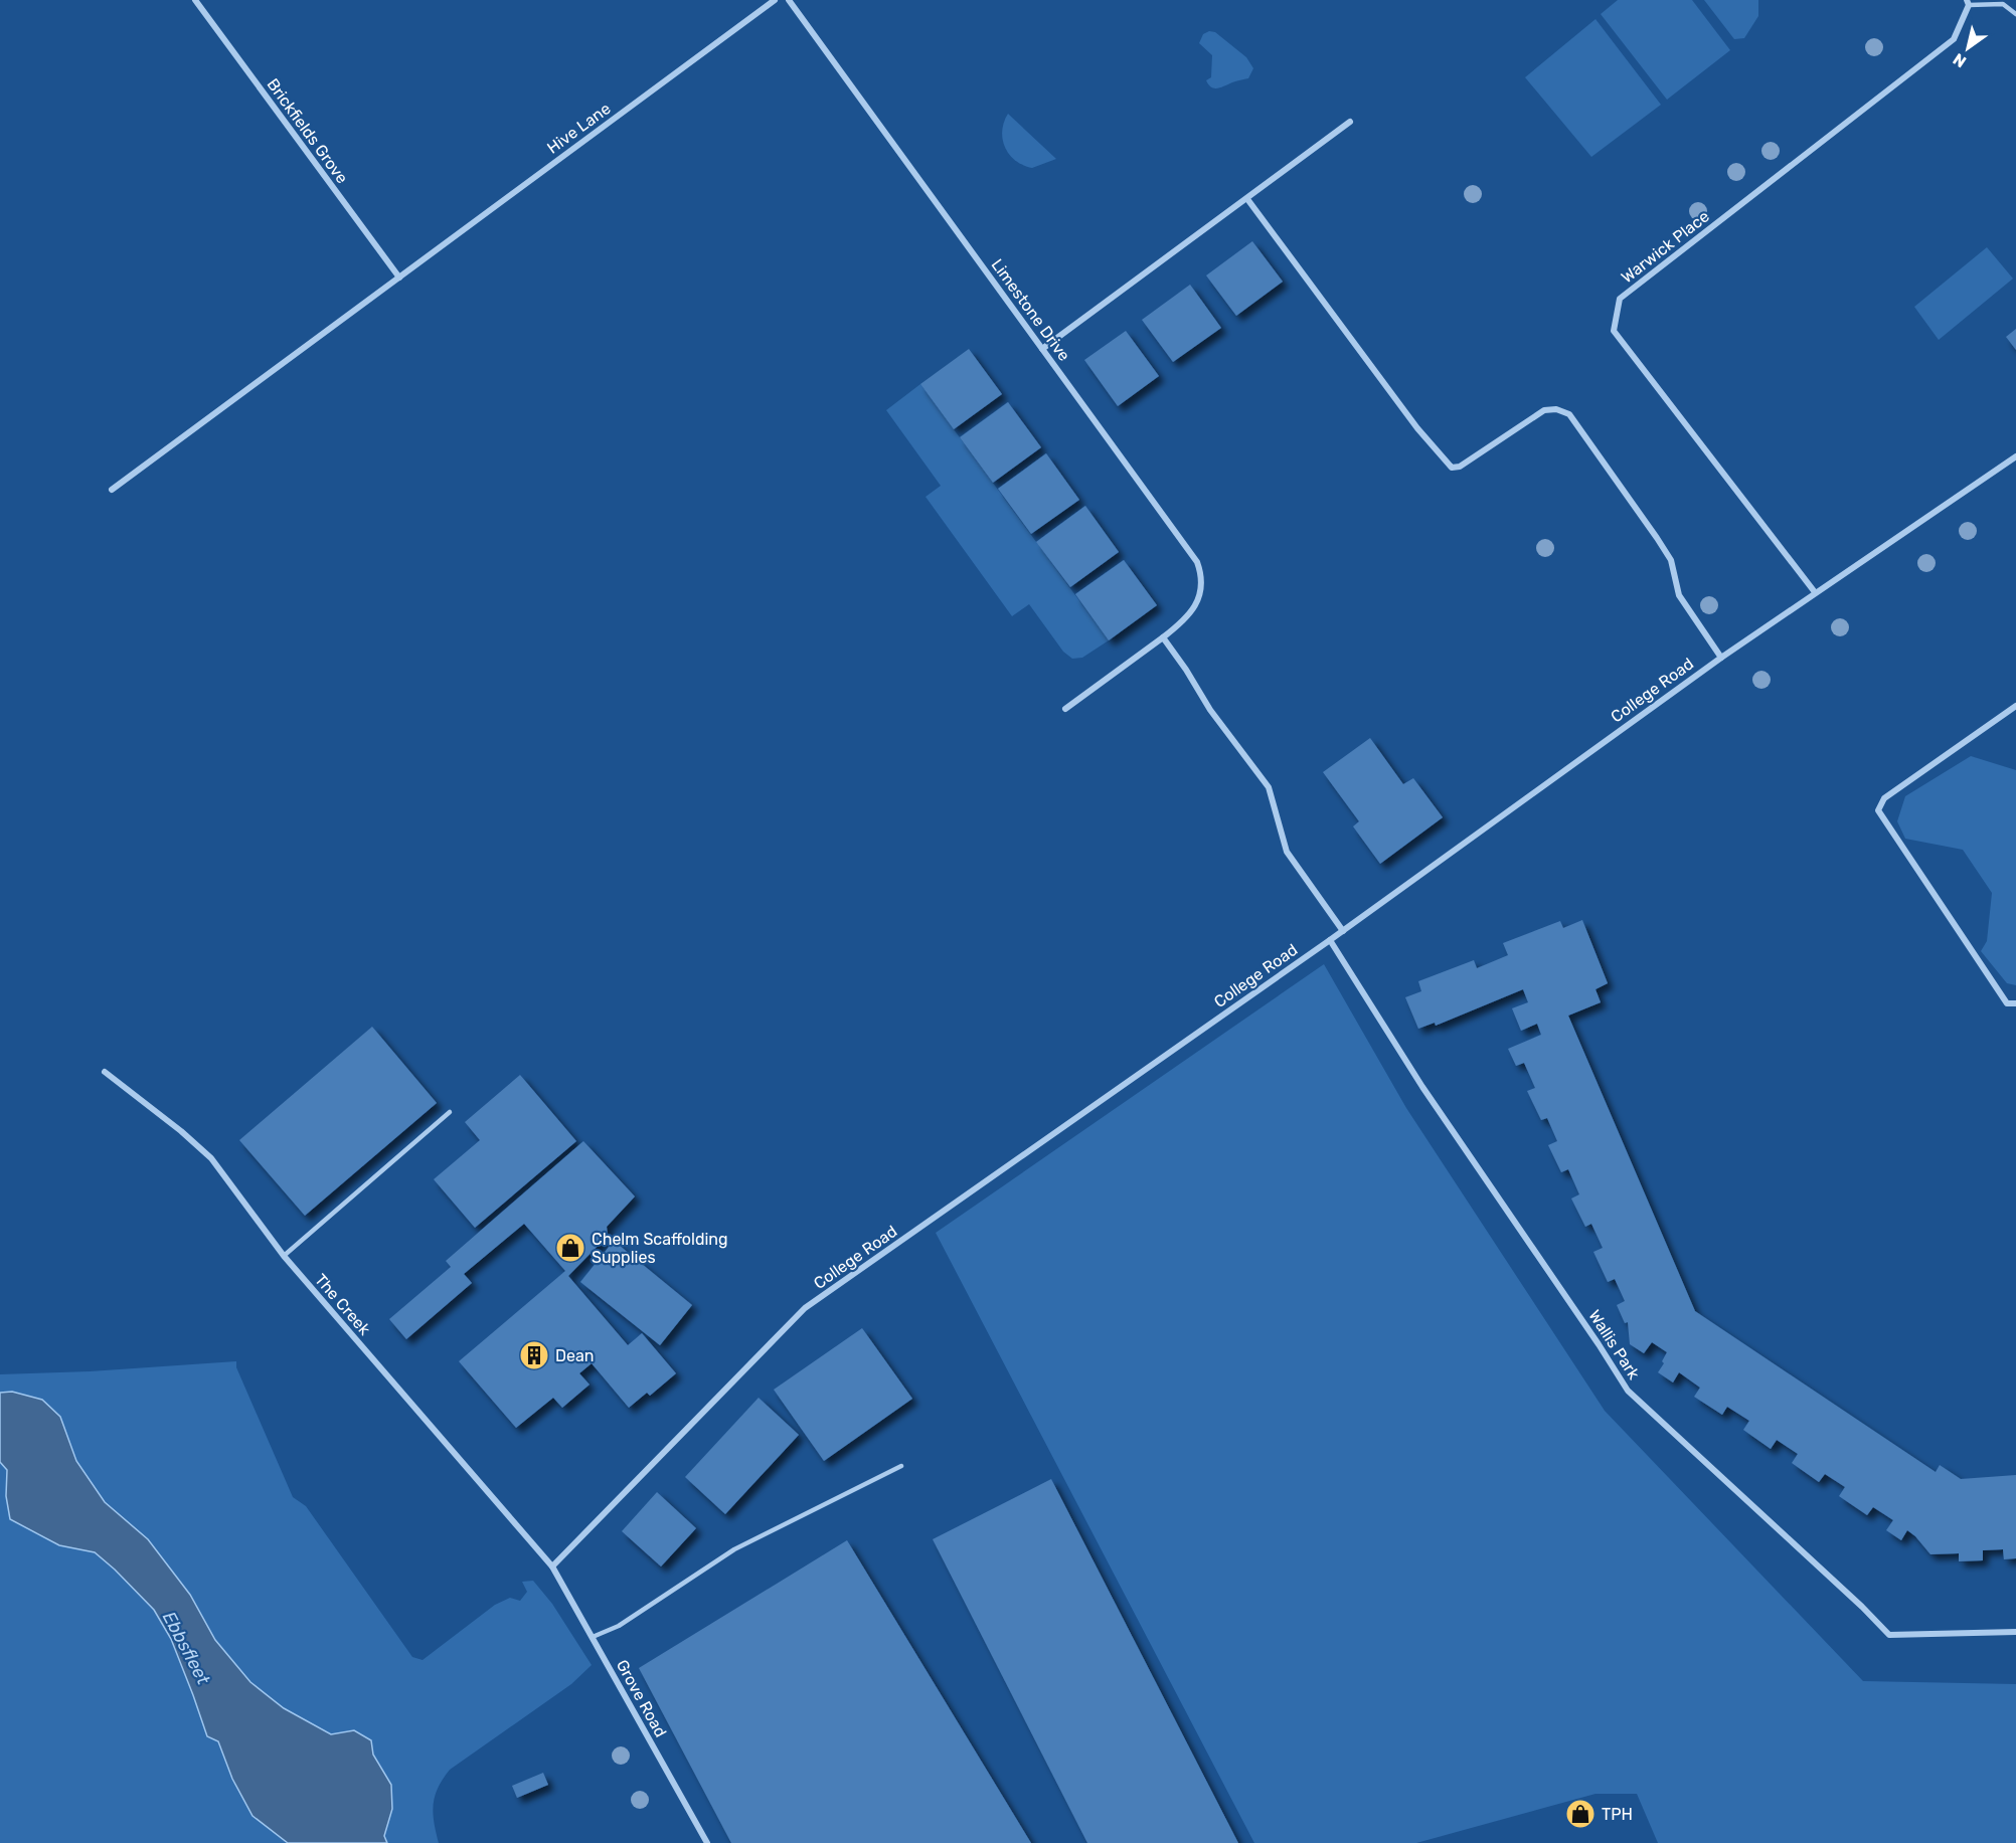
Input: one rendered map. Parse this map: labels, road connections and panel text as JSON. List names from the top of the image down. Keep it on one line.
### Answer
{"streets":{"street":["Hive Lane","Brickfields Grove","Warwick Place","Limestone Drive","College Road","The Creek","Wallis Park","Grove Road"]},"crossings":[["Hive Lane","Brickfields Grove"],["Warwick Place","College Road"],["College Road","The Creek"],["College Road","Wallis Park"],["College Road","Grove Road"],["The Creek","Grove Road"]],"water":["Ebbsfleet"],"places":{"shop":["Chelm Scaffolding Supplies","TPH"],"building":["Dean"]},"north":"bottom left"}
